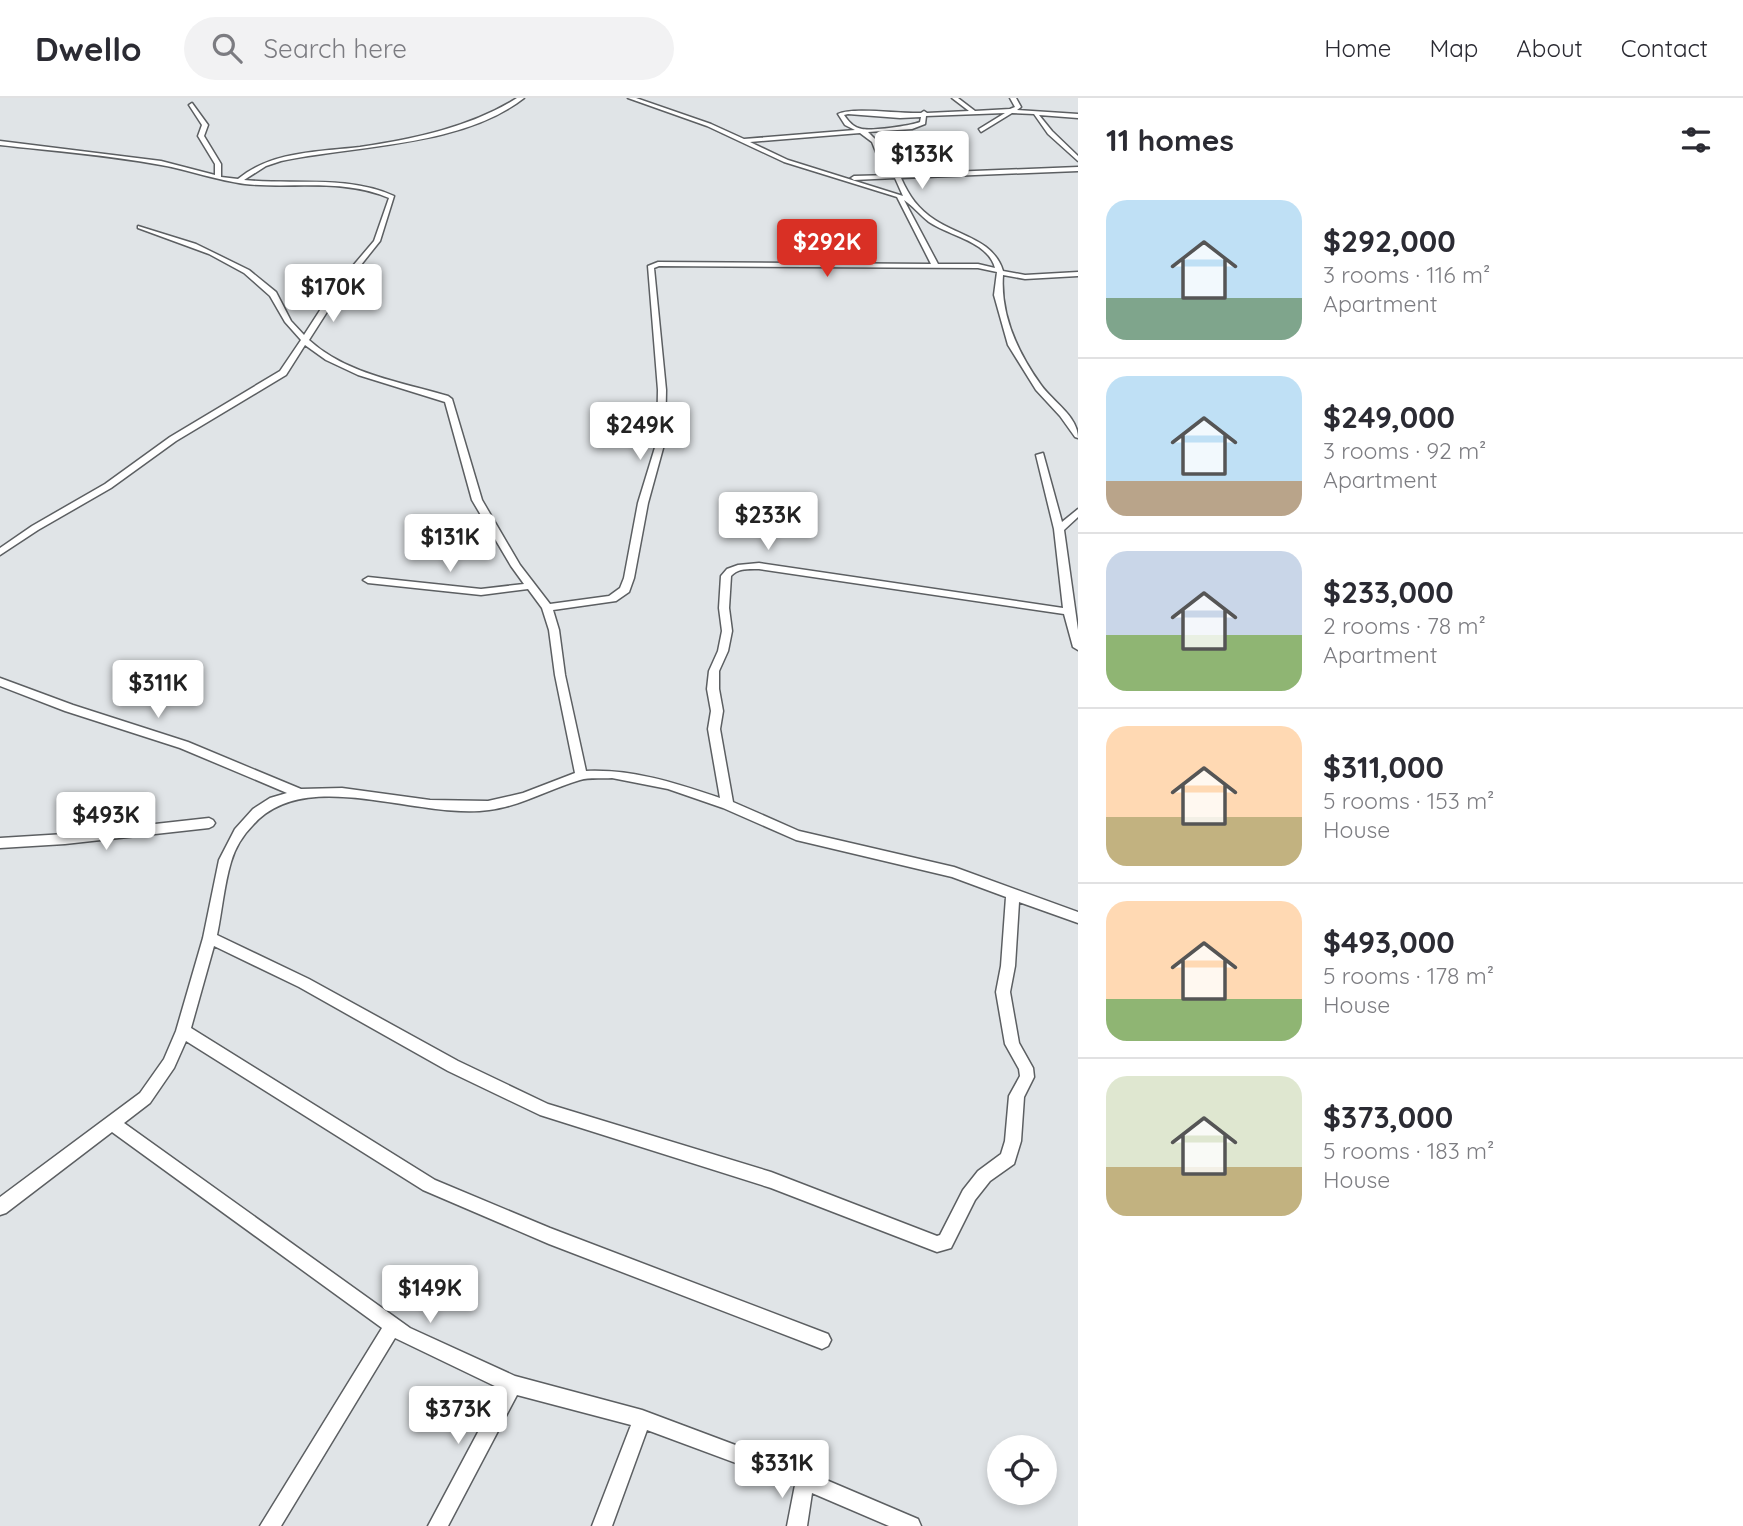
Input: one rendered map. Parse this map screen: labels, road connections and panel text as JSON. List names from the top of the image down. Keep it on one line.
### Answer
{"page":{"header":"Dwello","search":"Search here","nav":["Home","Map","About","Contact"],"heading":"11 homes","price":["$133K","$292K","$170K","$249K","$233K","$131K","$311K","$493K","$149K","$373K","$331K"],"list":[{"name":"$292,000","note":"3 rooms · 116 m² · Apartment"},{"name":"$249,000","note":"3 rooms · 92 m² · Apartment"},{"name":"$233,000","note":"2 rooms · 78 m² · Apartment"},{"name":"$311,000","note":"5 rooms · 153 m² · House"},{"name":"$493,000","note":"5 rooms · 178 m² · House"},{"name":"$373,000","note":"5 rooms · 183 m² · House"}]}}
